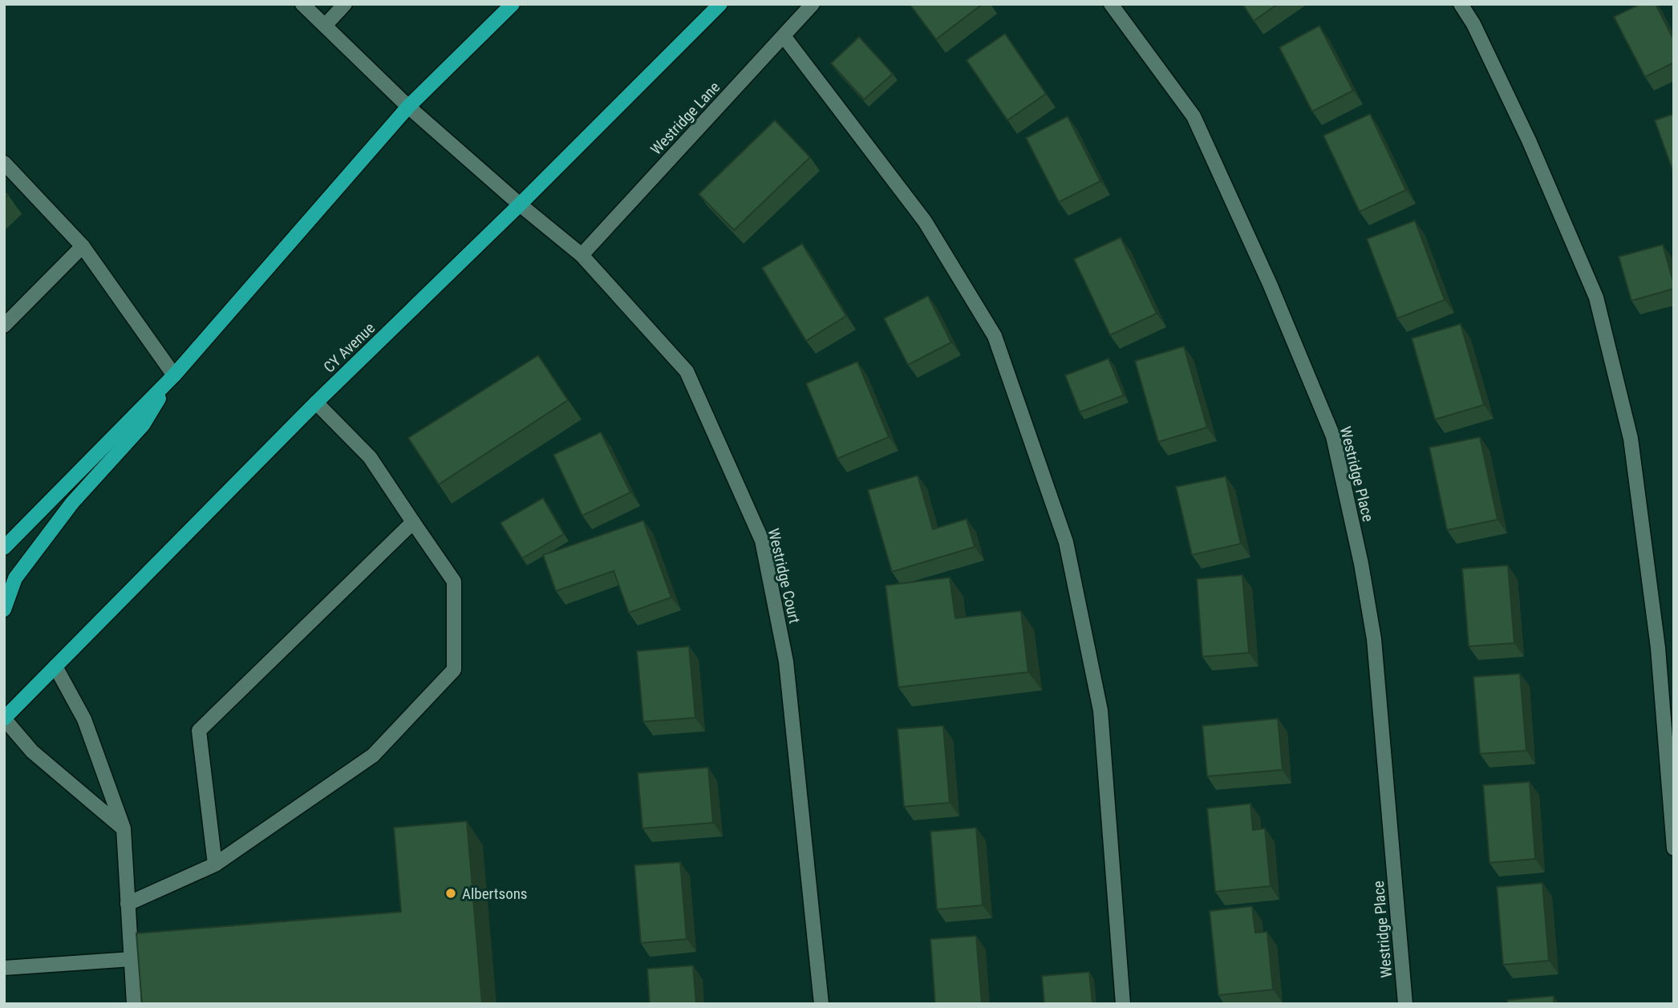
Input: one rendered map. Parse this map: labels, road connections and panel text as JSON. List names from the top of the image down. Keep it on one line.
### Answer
{"streets":{"main road":["CY Avenue"],"street":["Westridge Lane","Westridge Place","Westridge Court"]},"crossings":[["Westridge Lane","Westridge Court"],["CY Avenue","Westridge Court"]],"places":["Albertsons"]}
